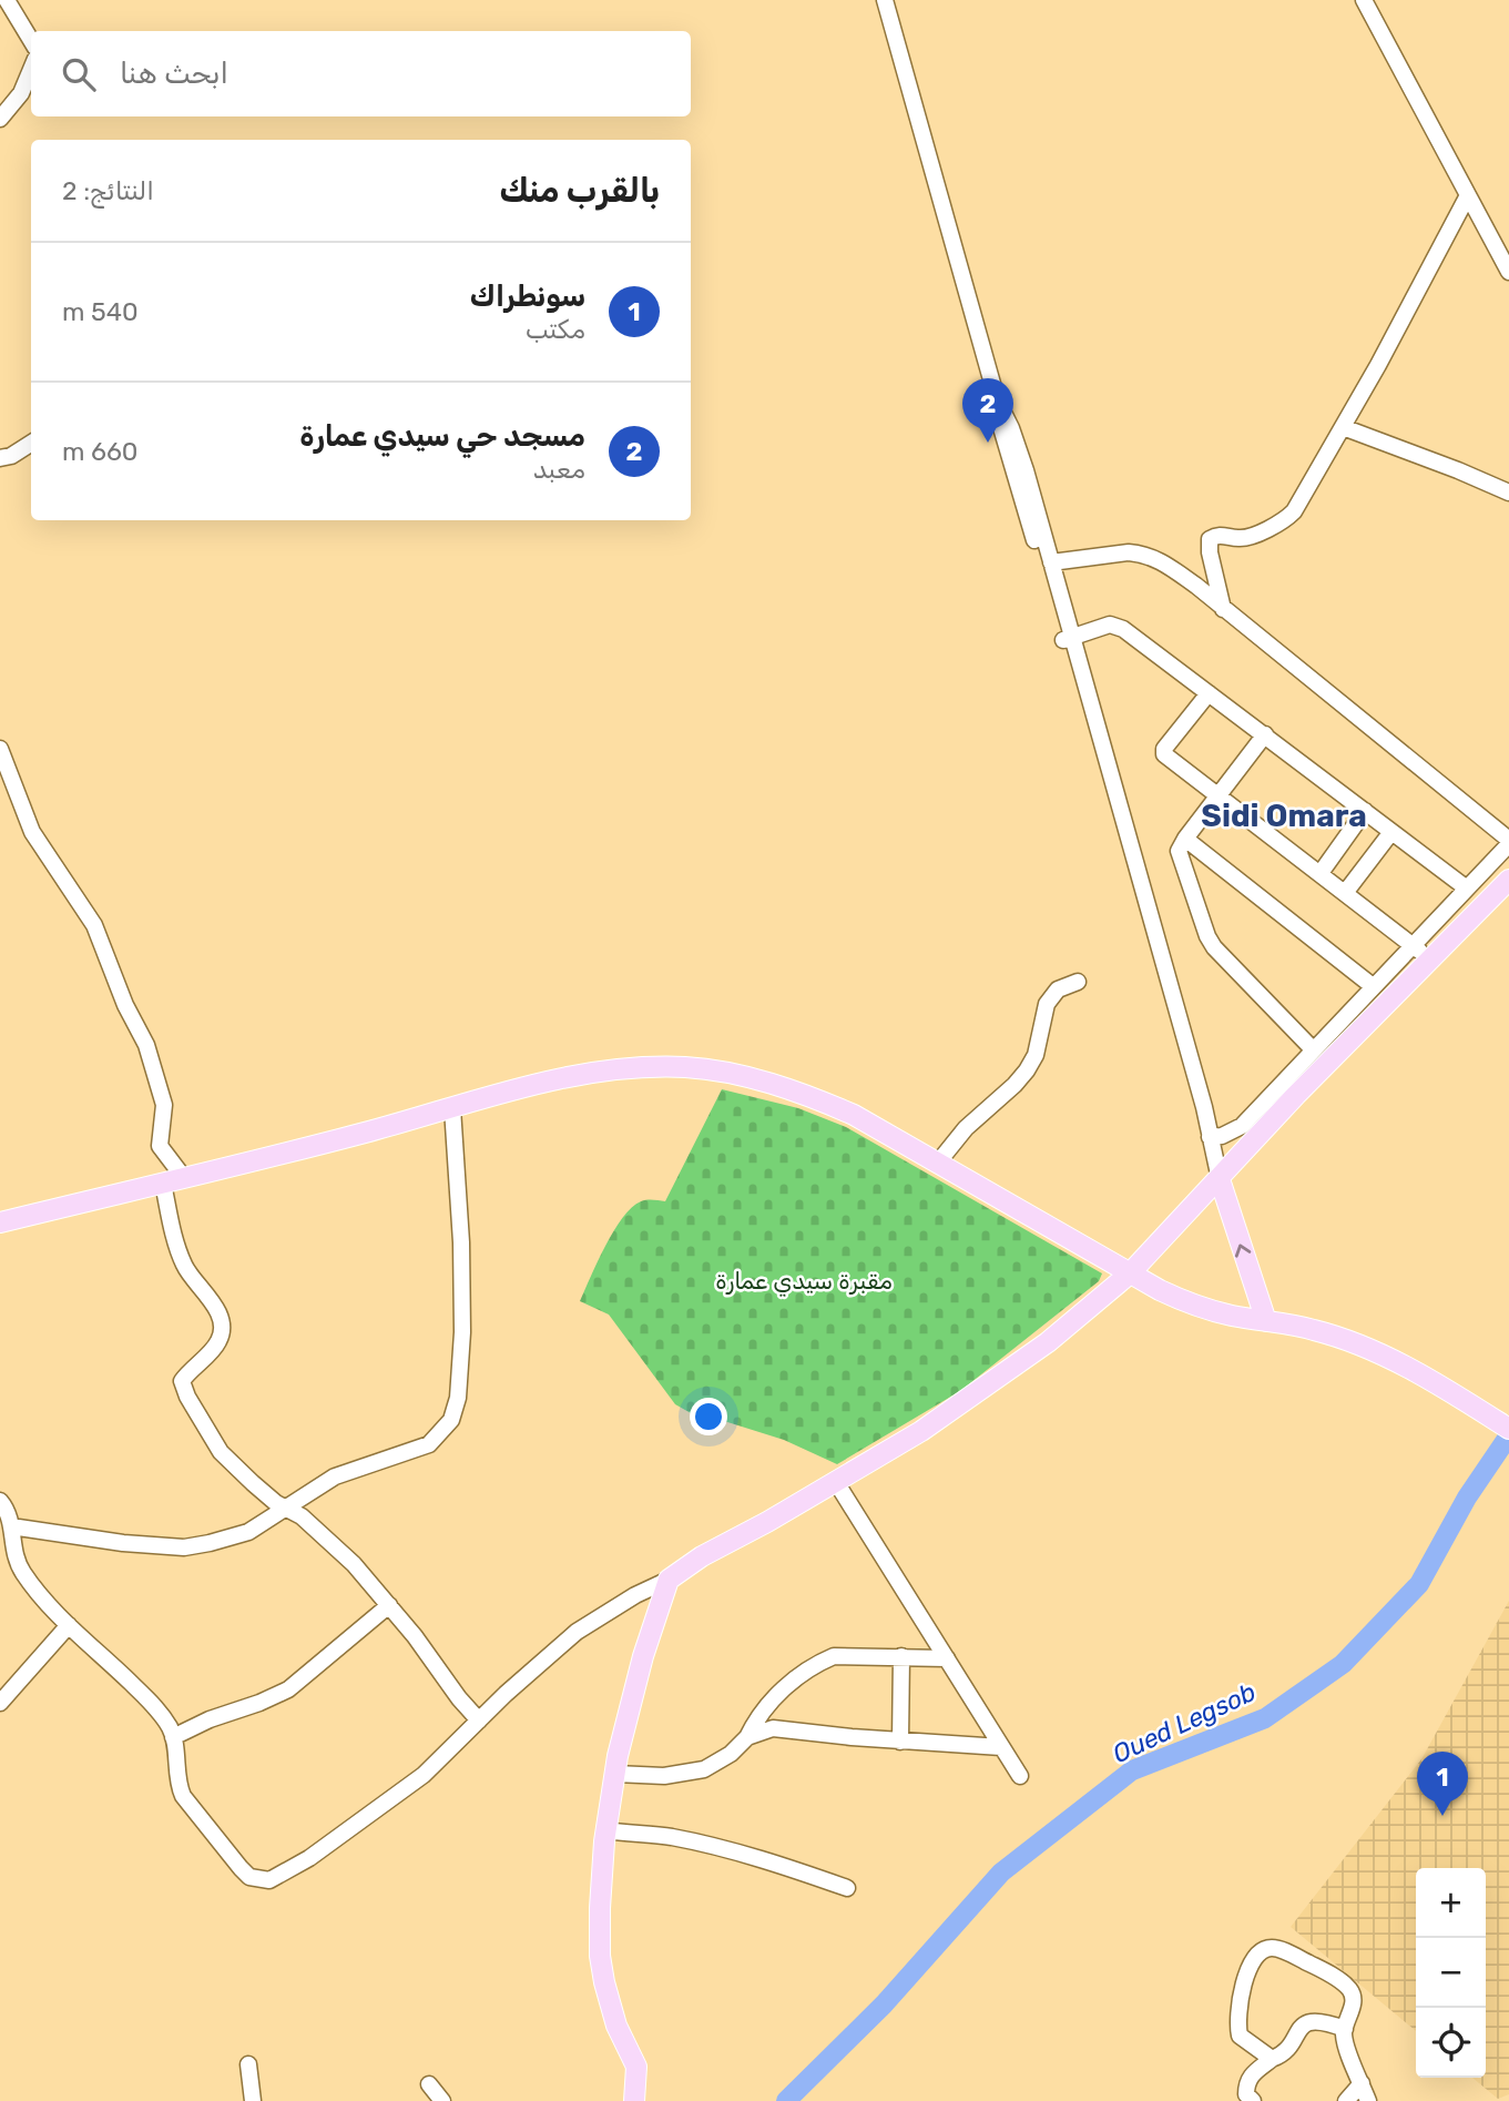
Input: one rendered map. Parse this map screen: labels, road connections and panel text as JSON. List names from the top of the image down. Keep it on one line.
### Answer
{"districts":["Sidi Omara"],"water":["Oued Legsob"],"parks":["مقبرة سيدي عمارة"],"page":{"search":"ابحث هنا","heading":["بالقرب منك","النتائج: 2"],"list":[{"mark":"1","name":"سونطراك","note":"مكتب","value":"540 m"},{"mark":"2","name":"مسجد حي سيدي عمارة","note":"معبد","value":"660 m"}],"pins":["2","1"],"map_buttons":["+","−"]}}
